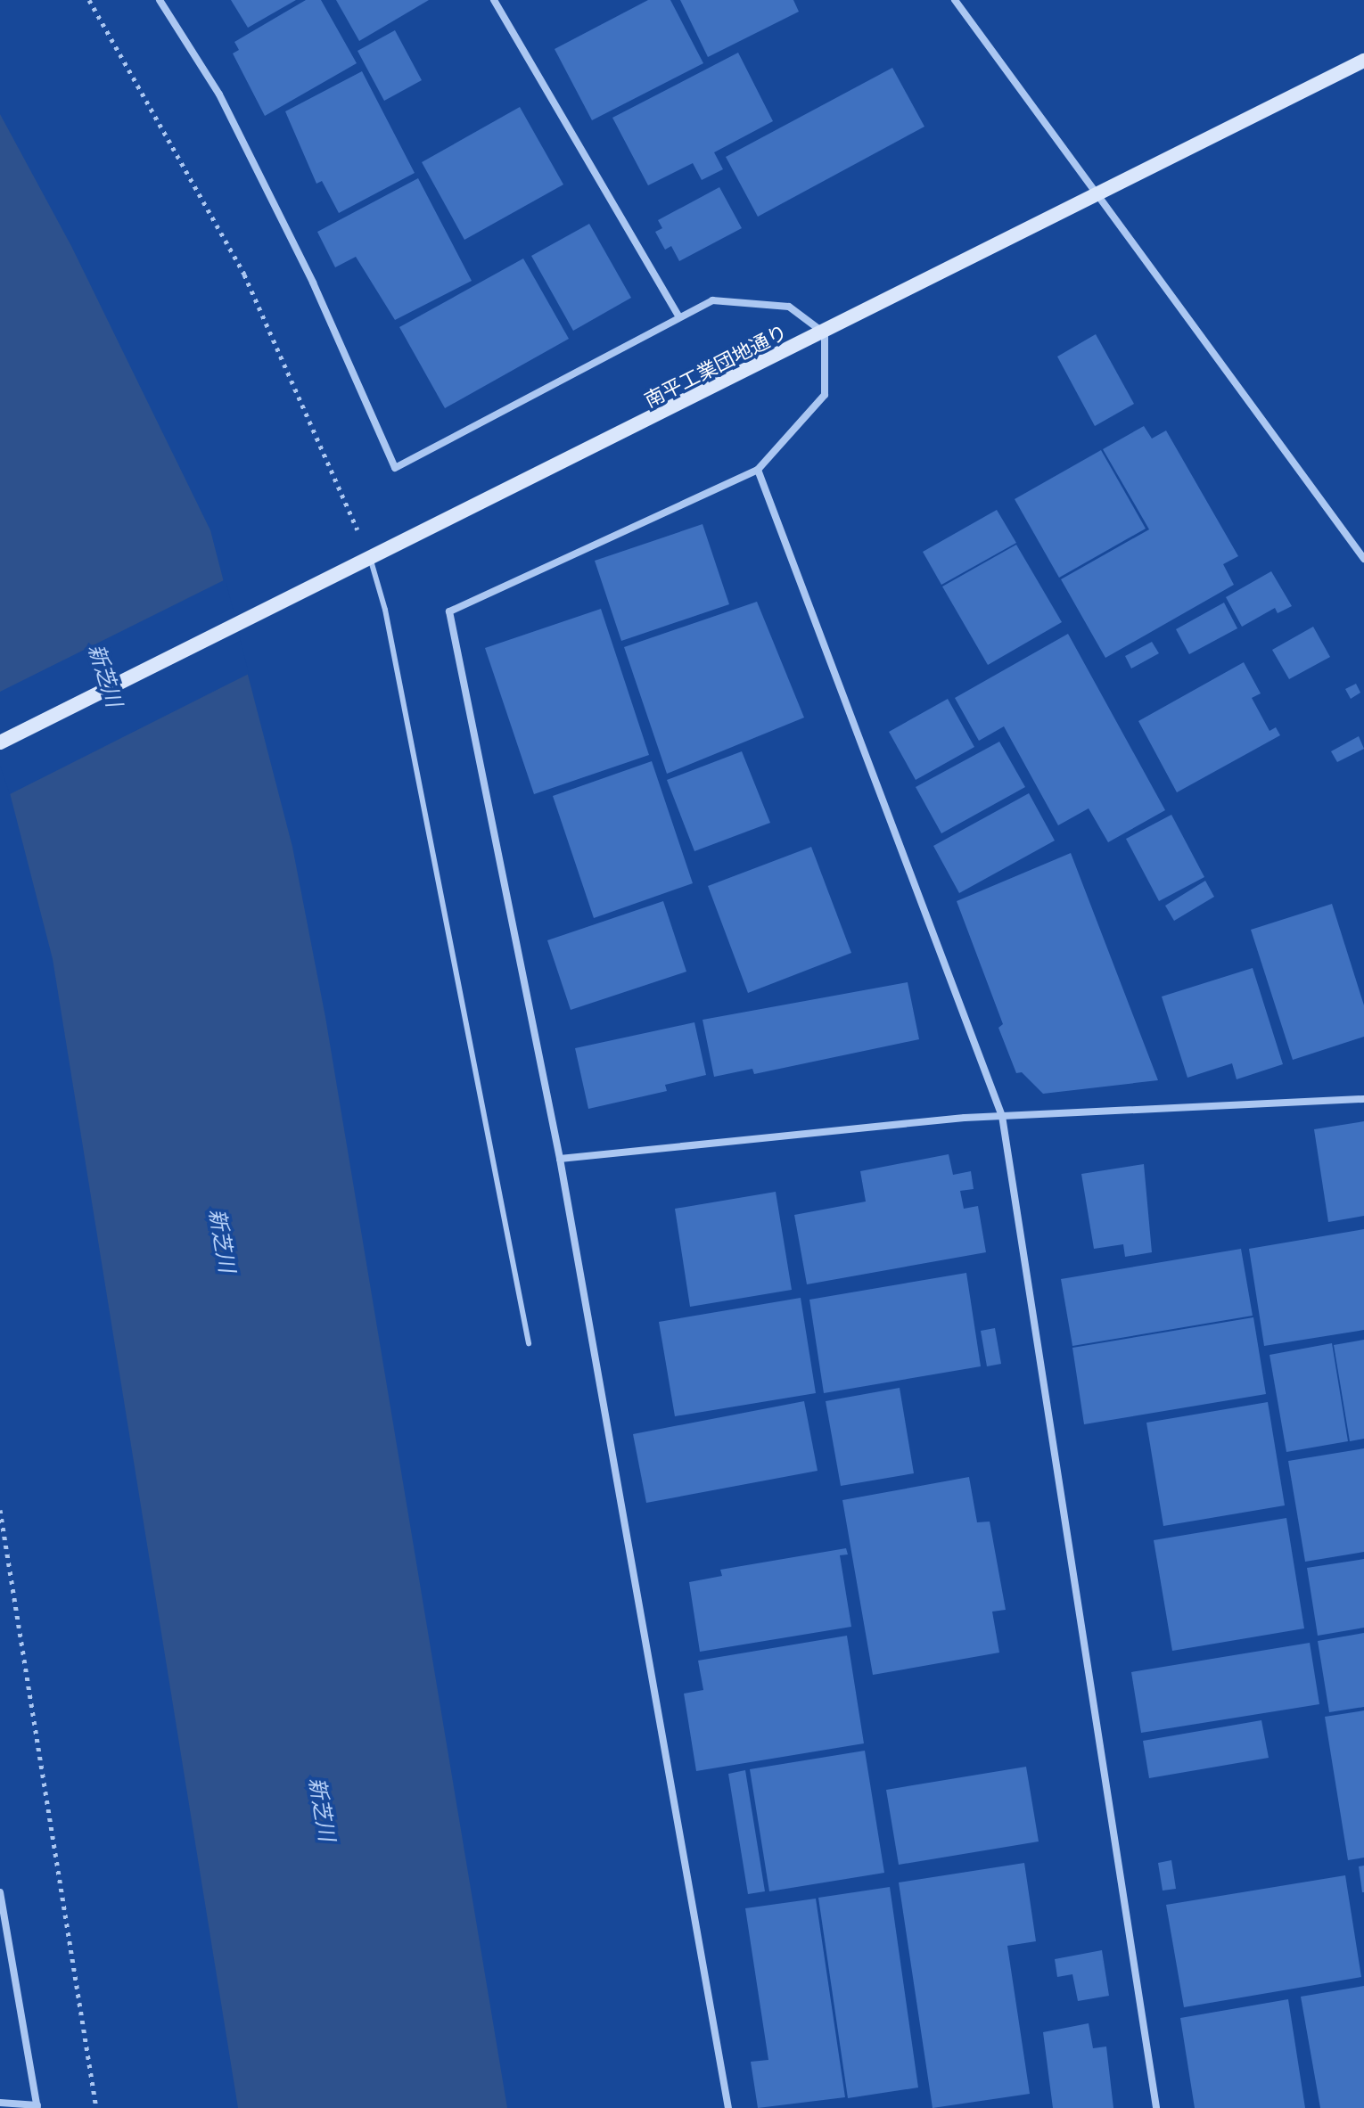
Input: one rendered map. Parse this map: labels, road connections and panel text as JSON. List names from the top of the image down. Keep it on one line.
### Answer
{"streets":{"street":["南平工業団地通り"]},"water":["新芝川"]}
